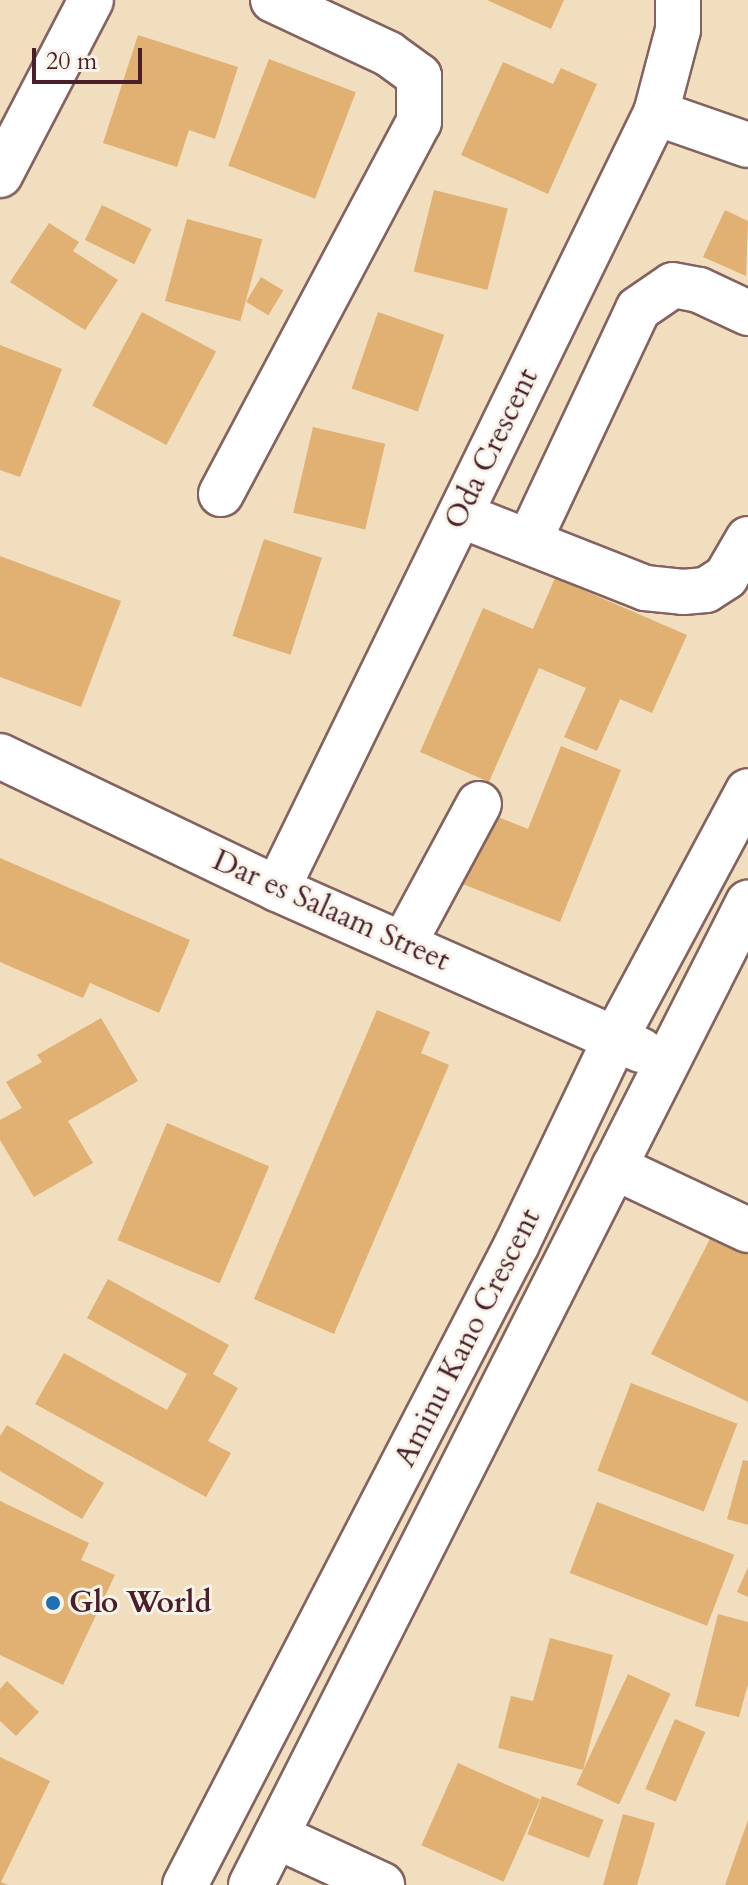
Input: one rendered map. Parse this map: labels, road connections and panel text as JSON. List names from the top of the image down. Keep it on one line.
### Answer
{"streets":{"street":["Oda Crescent","Dar es Salaam Street","Aminu Kano Crescent"]},"crossings":[["Oda Crescent","Dar es Salaam Street"],["Dar es Salaam Street","Aminu Kano Crescent"]],"places":["Glo World"],"scale_bar":"20 m"}
